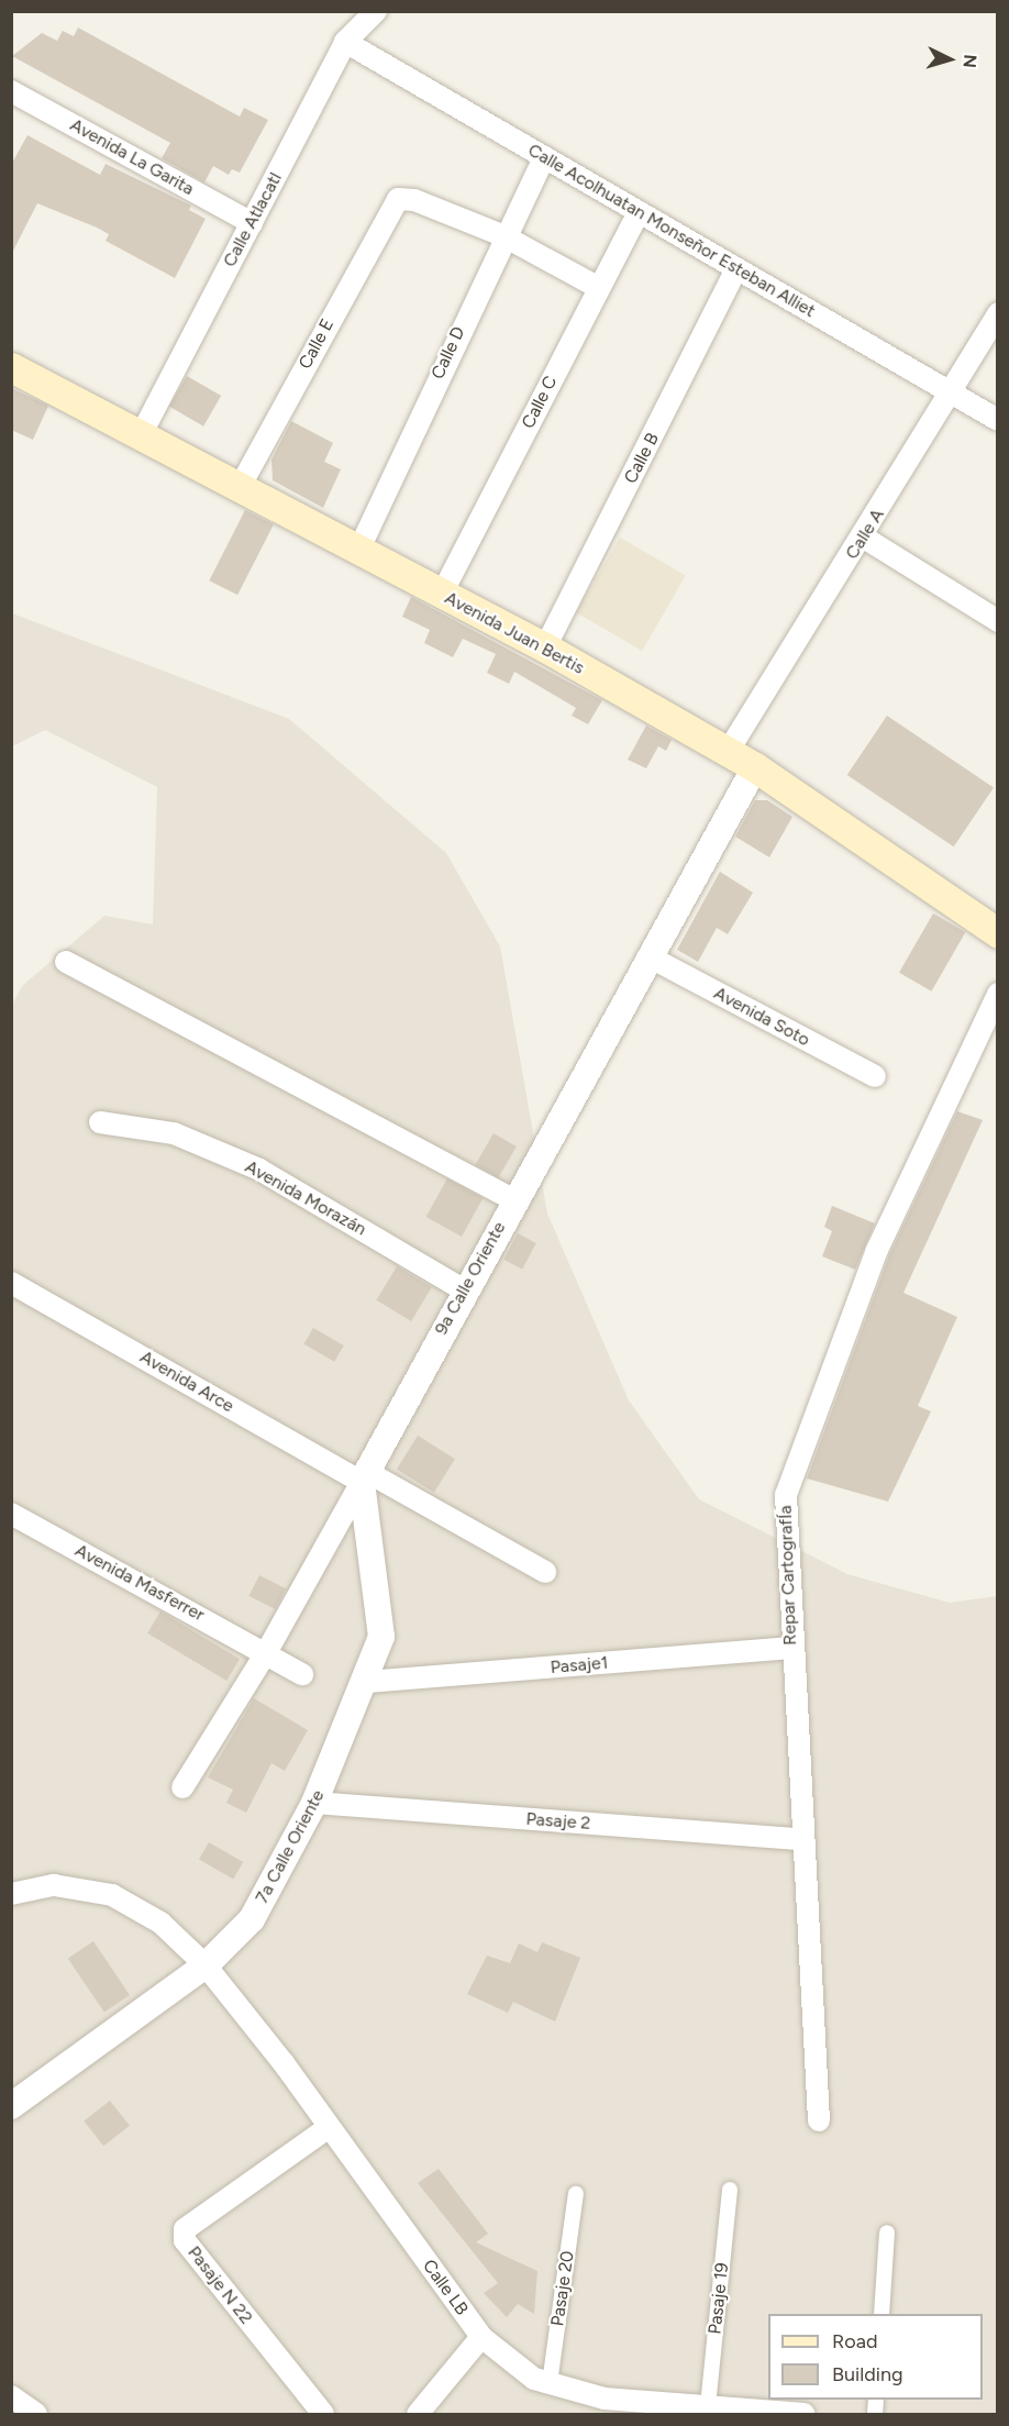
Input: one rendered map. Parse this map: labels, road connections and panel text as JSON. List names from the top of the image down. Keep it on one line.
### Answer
{"streets":{"main road":["Avenida Juan Bertis"],"street":["Avenida La Garita","Calle Atlacatl","Calle Acolhuatan Monseñor Esteban Alliet","Calle E","Calle D","Calle C","Calle B","Calle A","Avenida Soto","Avenida Morazán","9a Calle Oriente","Avenida Arce","Repar CartografÍa","Avenida Masferrer","Pasaje1","Pasaje 2","7a Calle Oriente","Pasaje N 22","Calle LB","Pasaje 20","Pasaje 19"]},"crossings":[["Avenida La Garita","Calle Atlacatl"],["Calle Atlacatl","Calle Acolhuatan Monseñor Esteban Alliet"],["Calle Atlacatl","Avenida Juan Bertis"],["Calle Acolhuatan Monseñor Esteban Alliet","Calle D"],["Calle Acolhuatan Monseñor Esteban Alliet","Calle C"],["Calle Acolhuatan Monseñor Esteban Alliet","Calle B"],["Calle Acolhuatan Monseñor Esteban Alliet","Calle A"],["Calle E","Calle D"],["Calle E","Avenida Juan Bertis"],["Calle D","Avenida Juan Bertis"],["Calle C","Avenida Juan Bertis"],["Calle B","Avenida Juan Bertis"],["Calle A","Avenida Juan Bertis"],["Avenida Juan Bertis","9a Calle Oriente"],["Avenida Soto","9a Calle Oriente"],["Avenida Morazán","9a Calle Oriente"],["9a Calle Oriente","Avenida Arce"],["9a Calle Oriente","Avenida Masferrer"],["9a Calle Oriente","7a Calle Oriente"],["Avenida Arce","7a Calle Oriente"],["Repar CartografÍa","Pasaje1"],["Repar CartografÍa","Pasaje 2"],["Pasaje1","7a Calle Oriente"],["Pasaje 2","7a Calle Oriente"],["7a Calle Oriente","Calle LB"],["Pasaje N 22","Calle LB"],["Calle LB","Pasaje 20"],["Calle LB","Pasaje 19"]],"legend":["Road","Building"],"north":"right"}
